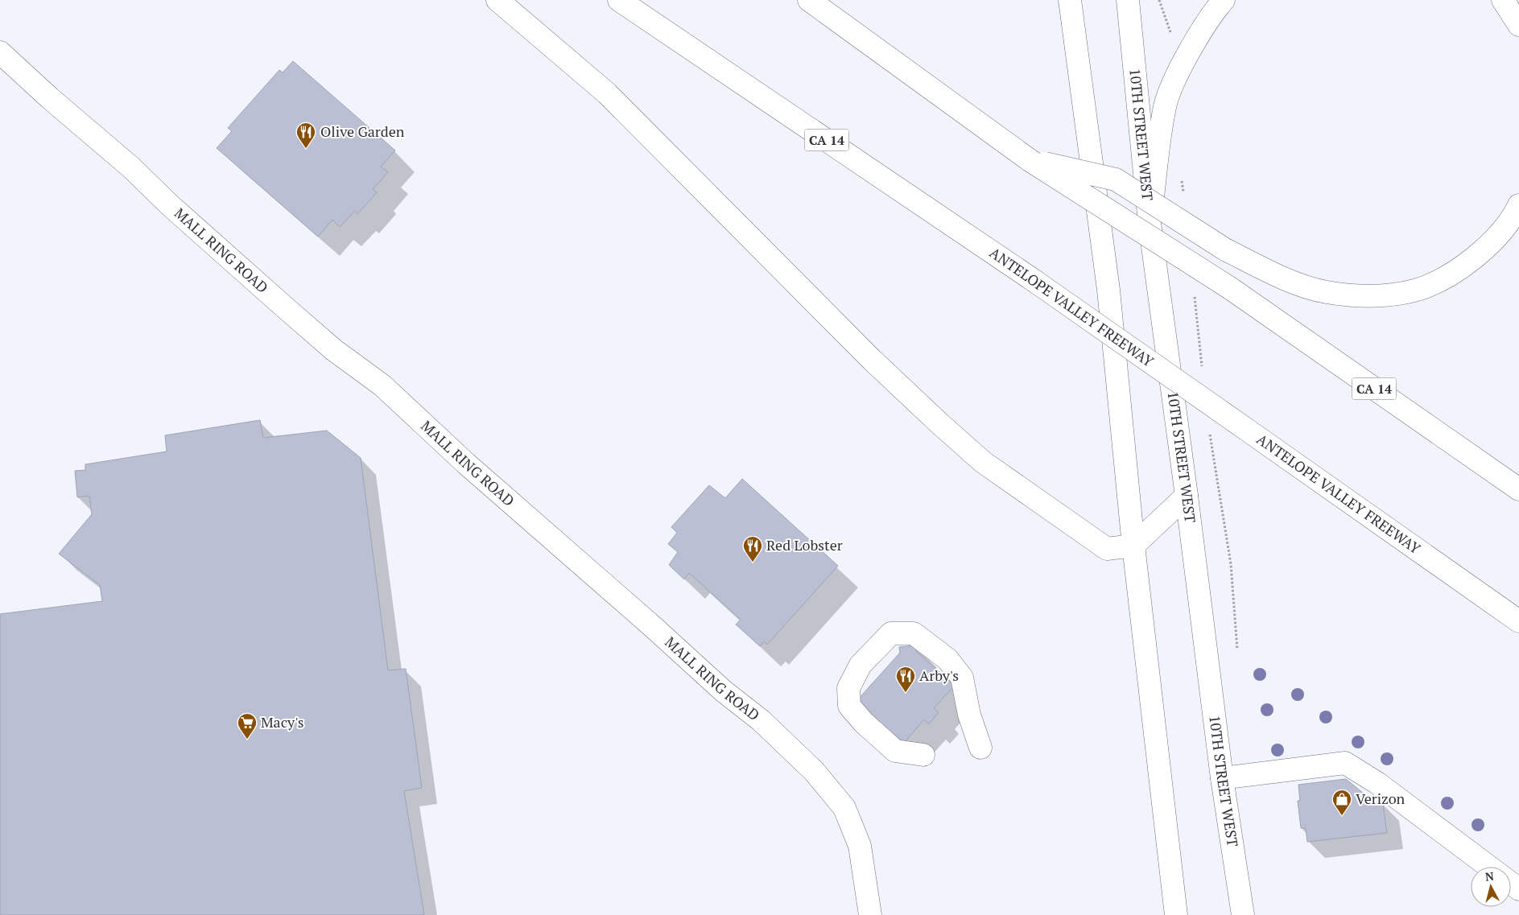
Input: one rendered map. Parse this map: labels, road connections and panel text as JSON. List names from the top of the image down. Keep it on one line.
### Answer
{"streets":{"main road":["10TH STREET WEST","CA 14","MALL RING ROAD","ANTELOPE VALLEY FREEWAY"]},"places":{"restaurant":["Olive Garden","Red Lobster","Arby's"],"supermarket":["Macy's"],"shop":["Verizon"]},"north":"top"}
